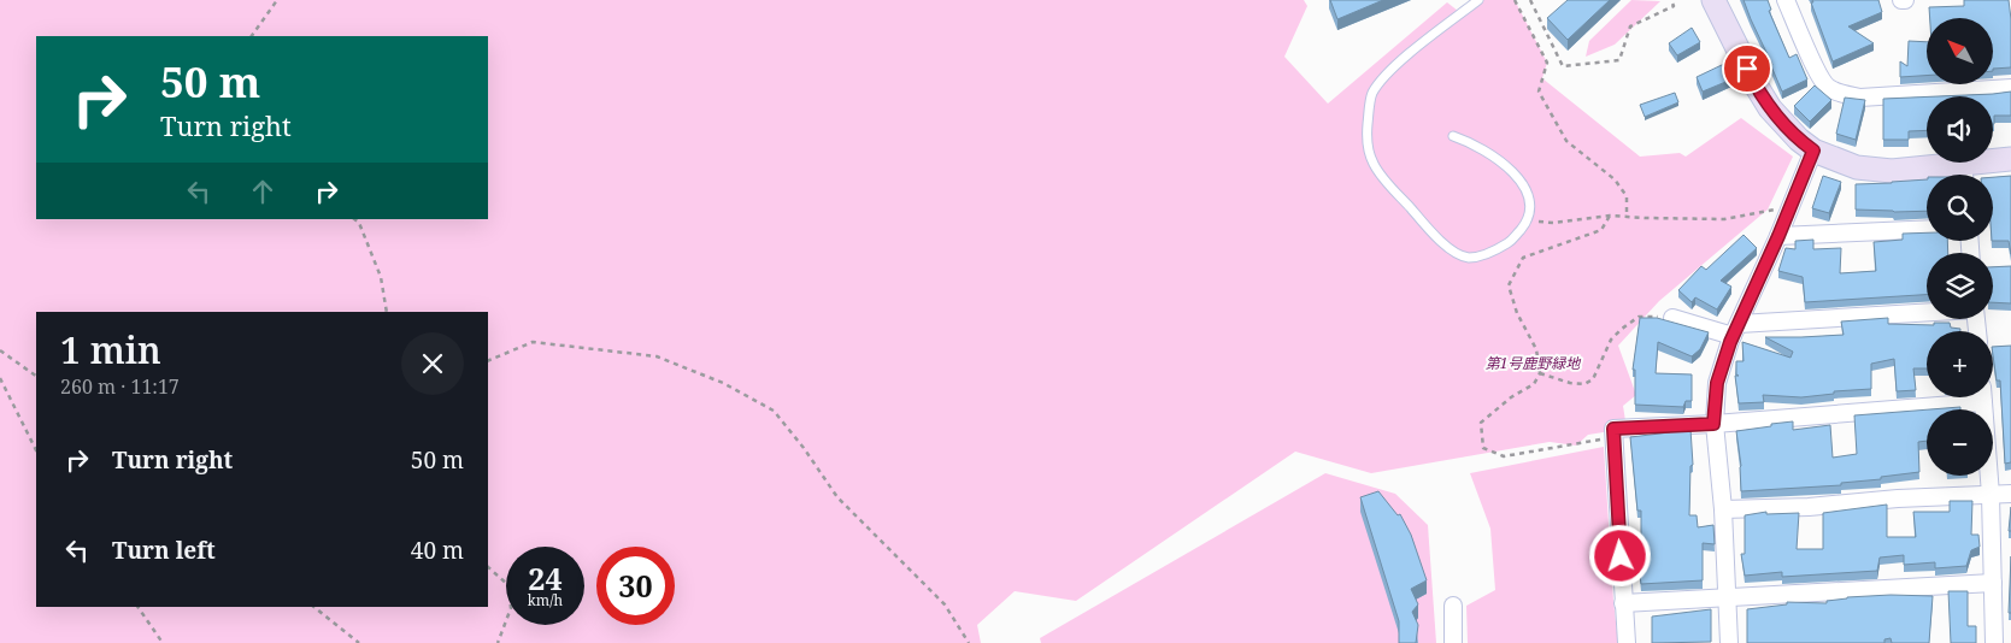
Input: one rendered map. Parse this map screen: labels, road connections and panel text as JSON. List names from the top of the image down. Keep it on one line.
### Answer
{"parks":["第1号鹿野緑地"],"north":"top left","page":{"map_buttons":["+","−"],"turn":["50 m","Turn right"],"heading":["1 min","260 m · 11:17"],"list":[{"name":"Turn right","value":"50 m"},{"name":"Turn left","value":"40 m"}],"speed":"24 km/h","limit":"30"}}
